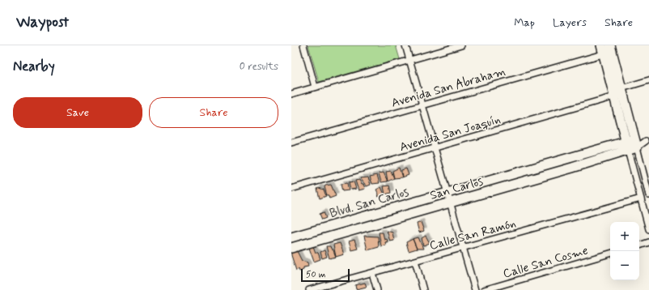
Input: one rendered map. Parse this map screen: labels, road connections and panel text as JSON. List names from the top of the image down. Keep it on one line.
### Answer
{"streets":{"main road":["San Carlos","Blvd. San Carlos"],"street":["Avenida San Abraham","Avenida San Joaquín","Calle San Ramón","Calle San Cosme"]},"crossings":[["San Carlos","Blvd. San Carlos"]],"scale_bar":"50 m","page":{"header":"Waypost","nav":["Map","Layers","Share"],"heading":["Nearby","0 results"],"buttons":["Save","Share"],"map_buttons":["+","−"],"scale":"50 m"}}
